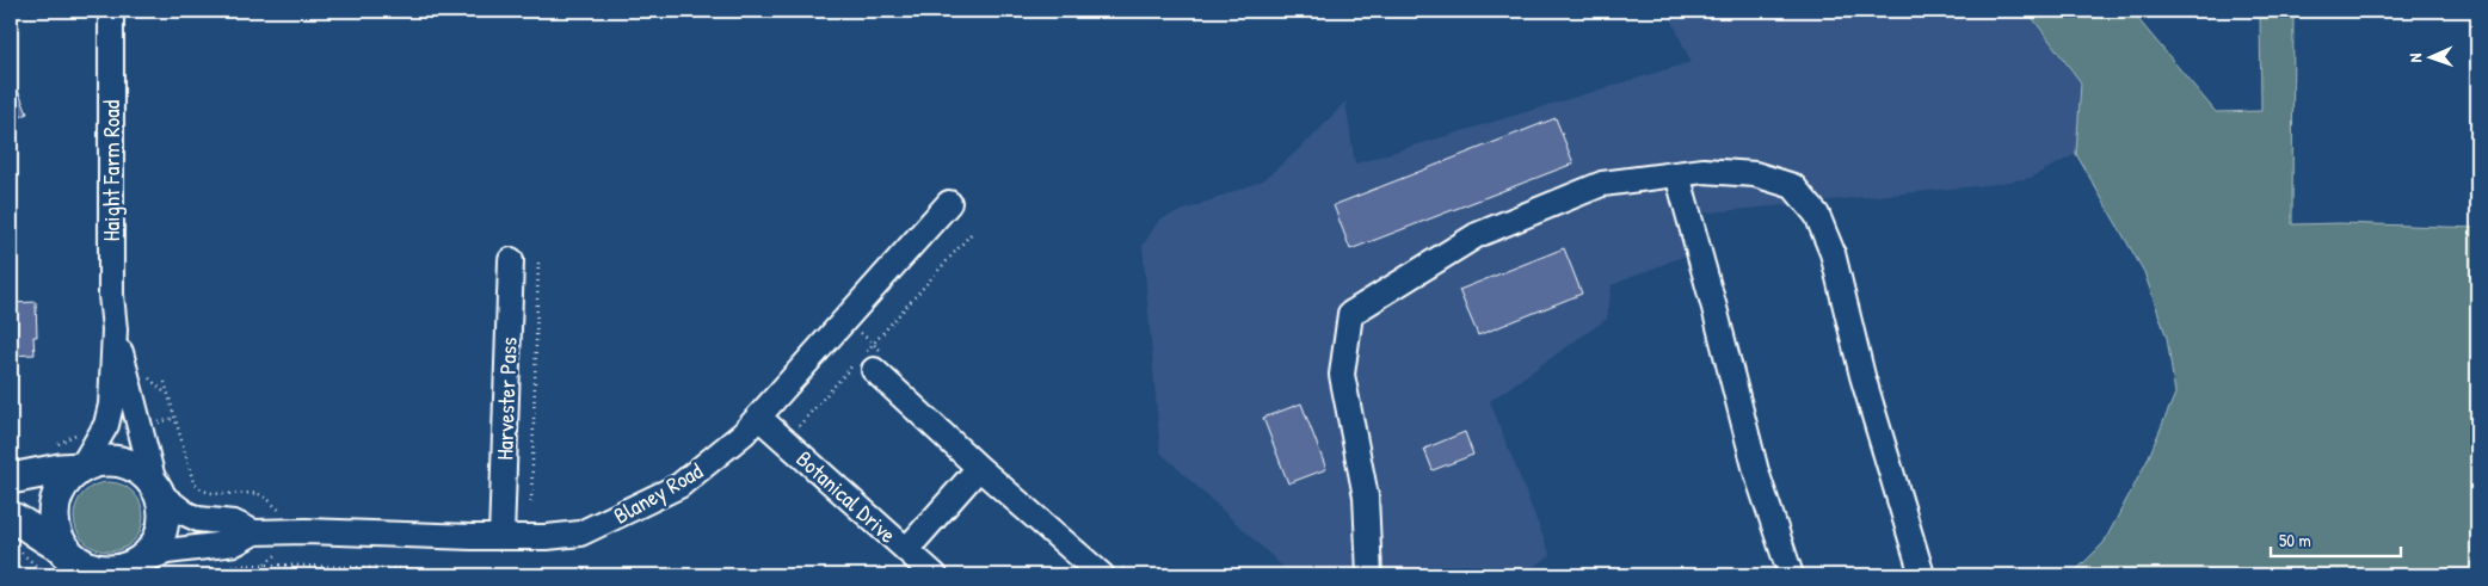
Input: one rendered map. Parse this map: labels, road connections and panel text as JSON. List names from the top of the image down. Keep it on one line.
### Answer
{"streets":{"street":["Haight Farm Road","Harvester Pass","Blaney Road","Botanical Drive"]},"crossings":[["Haight Farm Road","Blaney Road"],["Harvester Pass","Blaney Road"],["Blaney Road","Botanical Drive"]],"scale_bar":"50 m","north":"left"}
